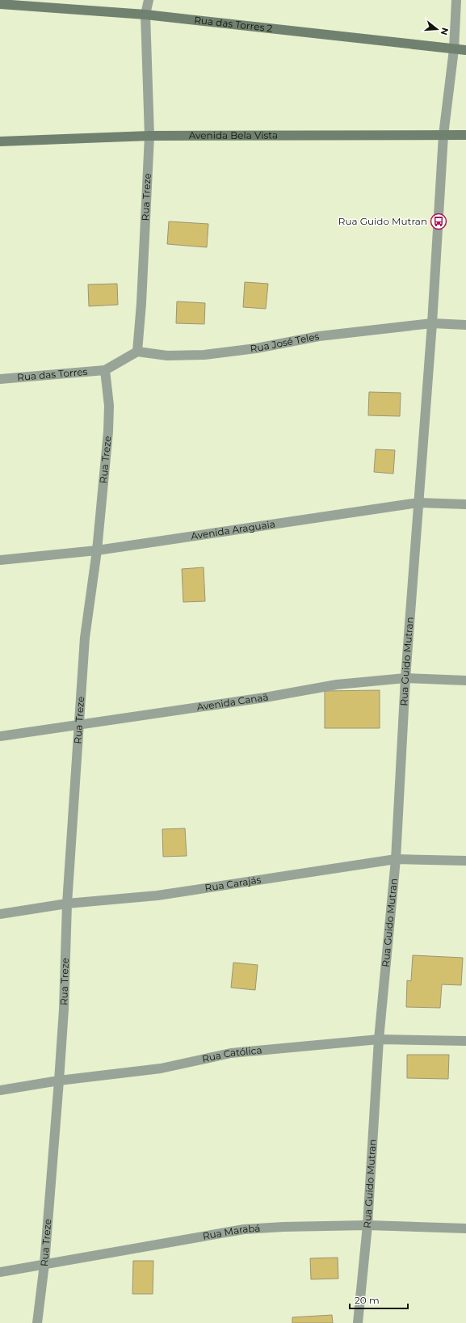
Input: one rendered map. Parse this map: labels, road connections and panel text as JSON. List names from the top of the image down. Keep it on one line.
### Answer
{"streets":{"street":["Rua das Torres 2","Avenida Bela Vista","Rua Treze","Rua José Teles","Rua das Torres","Avenida Araguaia","Rua Guido Mutran","Avenida Canaã","Rua Carajás","Rua Católica","Rua Marabá"]},"crossings":[["Rua das Torres 2","Rua Treze"],["Rua das Torres 2","Rua Guido Mutran"],["Avenida Bela Vista","Rua Treze"],["Avenida Bela Vista","Rua Guido Mutran"],["Rua Treze","Rua José Teles"],["Rua Treze","Rua das Torres"],["Rua Treze","Avenida Araguaia"],["Rua Treze","Avenida Canaã"],["Rua Treze","Rua Carajás"],["Rua Treze","Rua Católica"],["Rua Treze","Rua Marabá"],["Rua José Teles","Rua Guido Mutran"],["Avenida Araguaia","Rua Guido Mutran"],["Rua Guido Mutran","Avenida Canaã"],["Rua Guido Mutran","Rua Carajás"],["Rua Guido Mutran","Rua Católica"],["Rua Guido Mutran","Rua Marabá"]],"places":{"bus stop":["Rua Guido Mutran"]},"scale_bar":"20 m","north":"right"}
